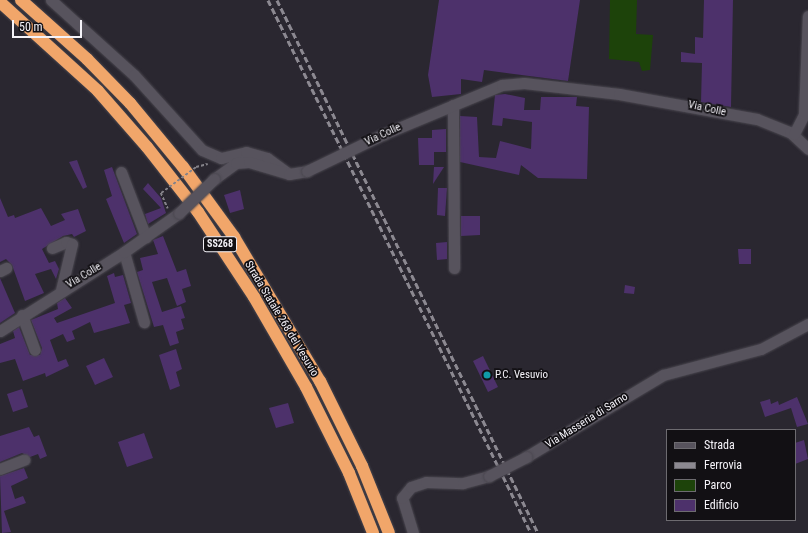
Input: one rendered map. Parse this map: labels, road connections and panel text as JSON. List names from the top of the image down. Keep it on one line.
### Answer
{"streets":{"highway":["SS268","Strada Statale 268 del Vesuvio"],"street":["Via Colle","Via Masseria di Sarno"]},"places":["P.C. Vesuvio"],"legend":["Strada","Ferrovia","Parco","Edificio"],"scale_bar":"50 m"}
